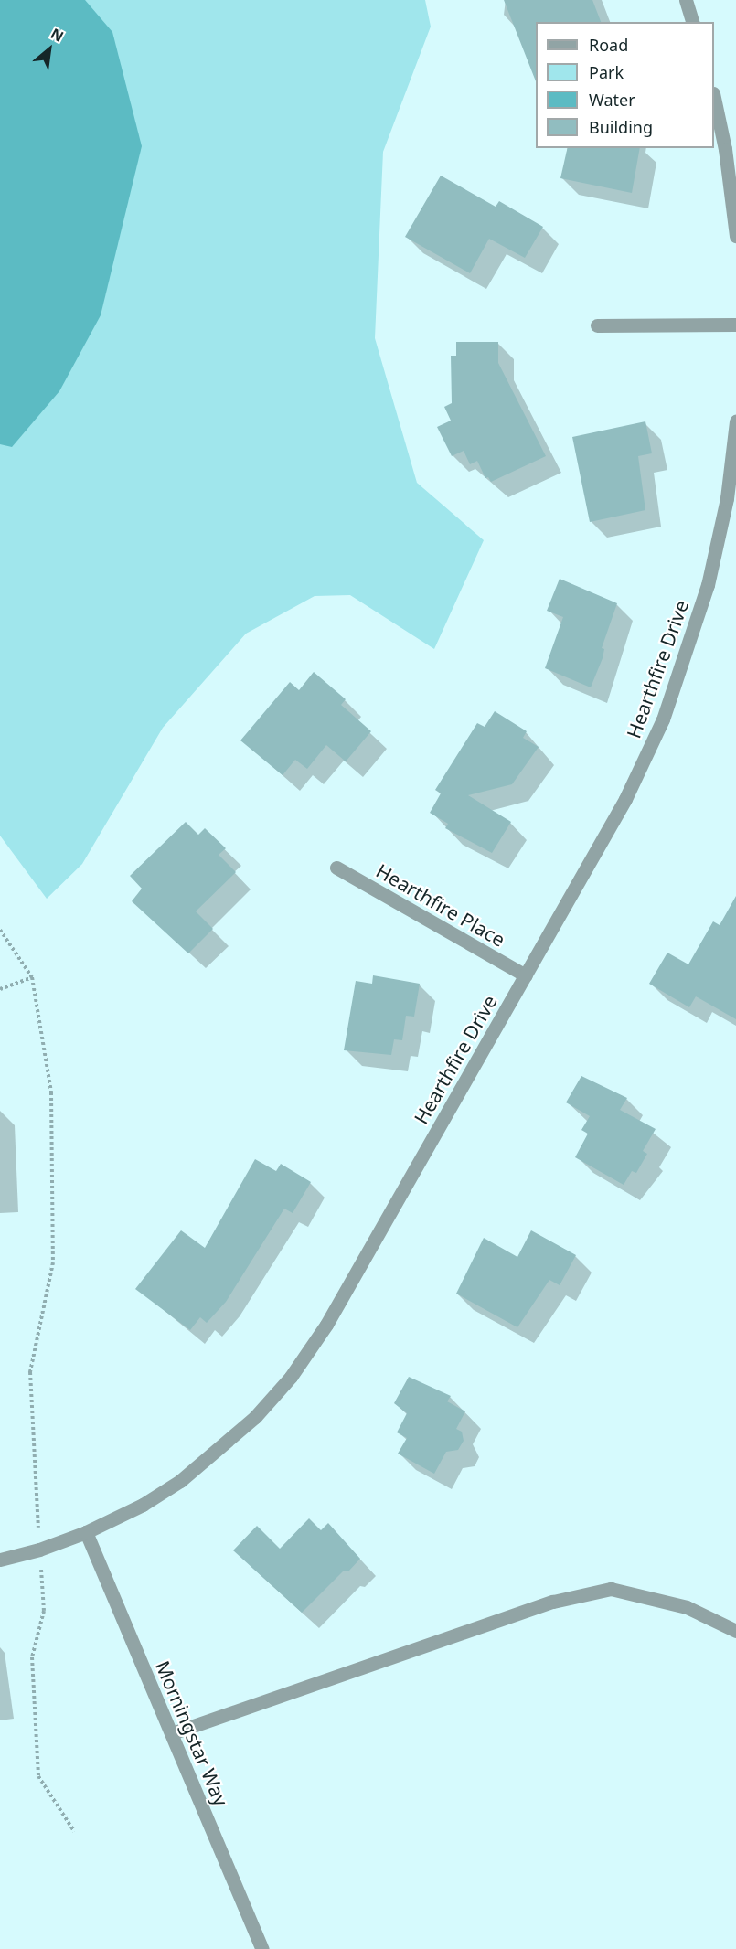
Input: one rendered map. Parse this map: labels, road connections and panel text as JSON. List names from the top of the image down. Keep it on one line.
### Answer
{"streets":{"street":["Hearthfire Drive","Hearthfire Place","Morningstar Way"]},"crossings":[["Hearthfire Drive","Hearthfire Place"],["Hearthfire Drive","Morningstar Way"]],"legend":["Road","Park","Water","Building"],"north":"top right"}
